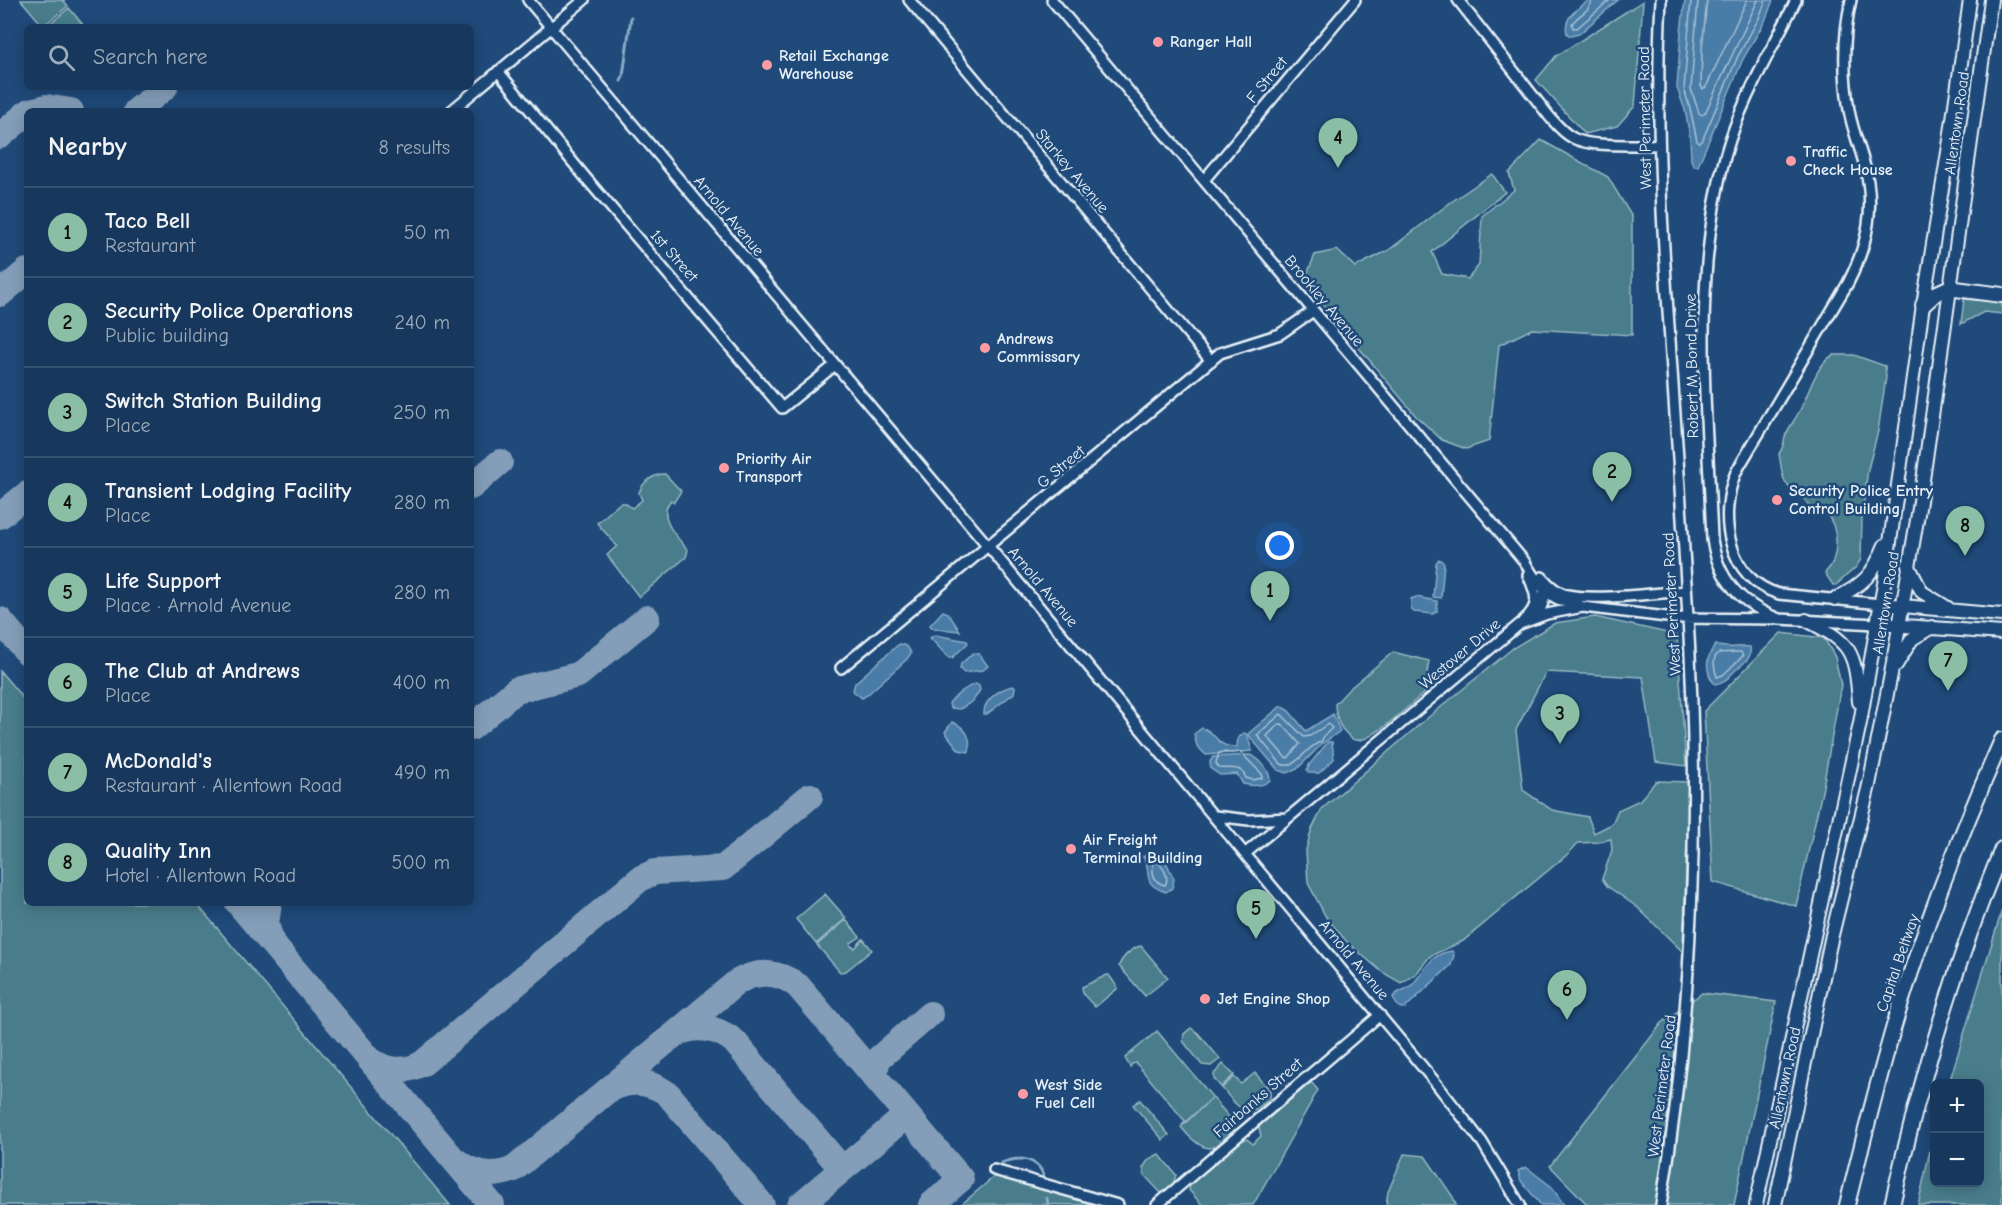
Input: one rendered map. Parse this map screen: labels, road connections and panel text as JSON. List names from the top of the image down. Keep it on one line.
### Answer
{"streets":{"highway":["Capital Beltway"],"main road":["Allentown Road"],"street":["F Street","West Perimeter Road","Starkey Avenue","Arnold Avenue","1st Street","Brookley Avenue","Robert M Bond Drive","G Street","Westover Drive","Fairbanks Street"]},"crossings":[["F Street","Brookley Avenue"],["West Perimeter Road","Westover Drive"],["Allentown Road","Robert M Bond Drive"],["Starkey Avenue","G Street"],["Arnold Avenue","1st Street"],["Arnold Avenue","G Street"],["Arnold Avenue","Westover Drive"],["Arnold Avenue","Fairbanks Street"],["Brookley Avenue","G Street"],["Brookley Avenue","Westover Drive"],["Robert M Bond Drive","Westover Drive"]],"places":["Ranger Hall","Retail Exchange Warehouse","Traffic Check House","Andrews Commissary","Priority Air Transport","Security Police Entry Control Building","Air Freight Terminal Building","Jet Engine Shop","West Side Fuel Cell"],"page":{"search":"Search here","heading":["Nearby","8 results"],"pins":["4","2","8","1","7","3","5","6"],"list":[{"mark":"1","name":"Taco Bell","note":"Restaurant","value":"50 m"},{"mark":"2","name":"Security Police Operations","note":"Public building","value":"240 m"},{"mark":"3","name":"Switch Station Building","note":"Place","value":"250 m"},{"mark":"4","name":"Transient Lodging Facility","note":"Place","value":"280 m"},{"mark":"5","name":"Life Support","note":"Place · Arnold Avenue","value":"280 m"},{"mark":"6","name":"The Club at Andrews","note":"Place","value":"400 m"},{"mark":"7","name":"McDonald's","note":"Restaurant · Allentown Road","value":"490 m"},{"mark":"8","name":"Quality Inn","note":"Hotel · Allentown Road","value":"500 m"}],"map_buttons":["+","−"]}}
